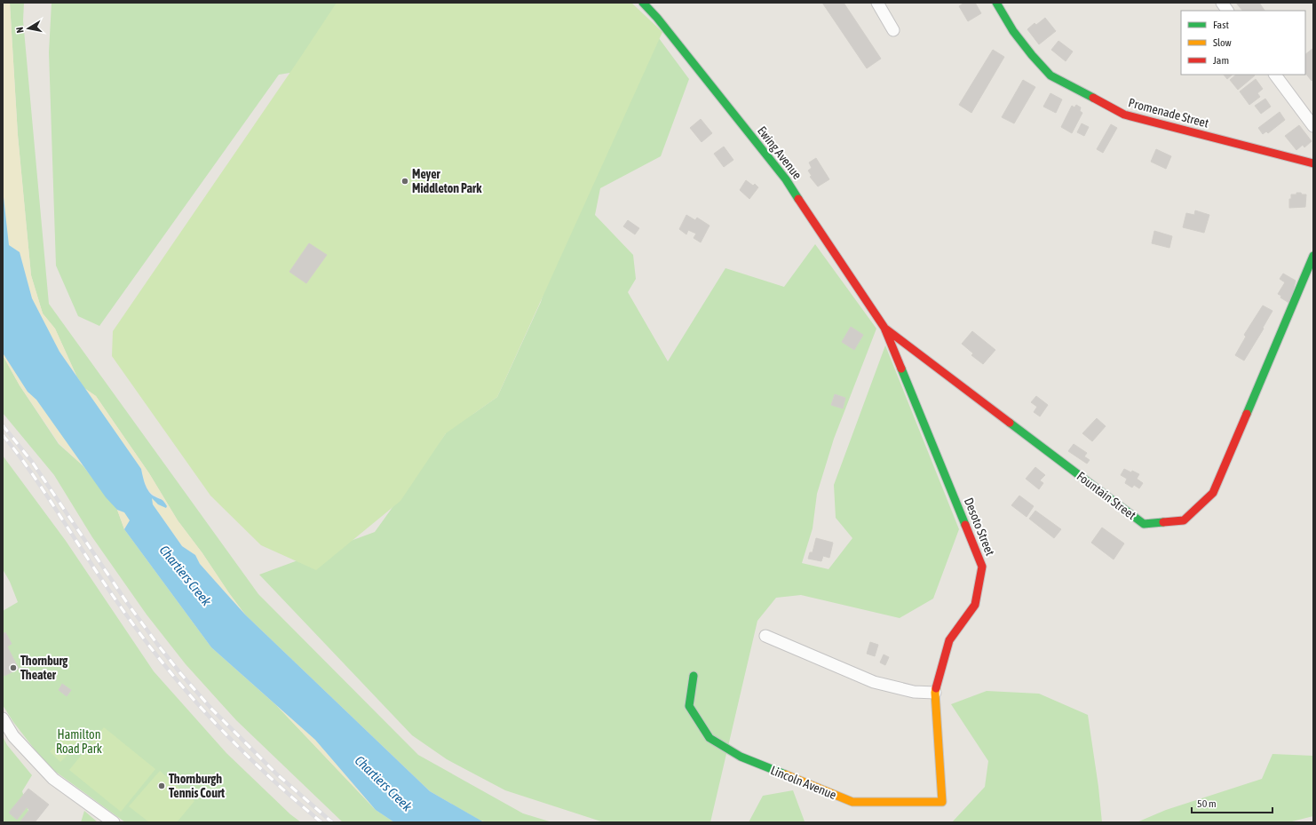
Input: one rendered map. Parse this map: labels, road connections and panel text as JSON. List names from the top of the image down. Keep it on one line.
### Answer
{"streets":{"street":["Promenade Street","Ewing Avenue","Fountain Street","Desoto Street","Lincoln Avenue"]},"crossings":[["Ewing Avenue","Fountain Street"],["Ewing Avenue","Desoto Street"],["Fountain Street","Desoto Street"],["Desoto Street","Lincoln Avenue"]],"water":["Chartiers Creek"],"parks":["Hamilton Road Park"],"places":["Meyer Middleton Park","Thornburg Theater","Thornburgh Tennis Court"],"legend":["Fast","Slow","Jam"],"scale_bar":"50 m","north":"left"}
